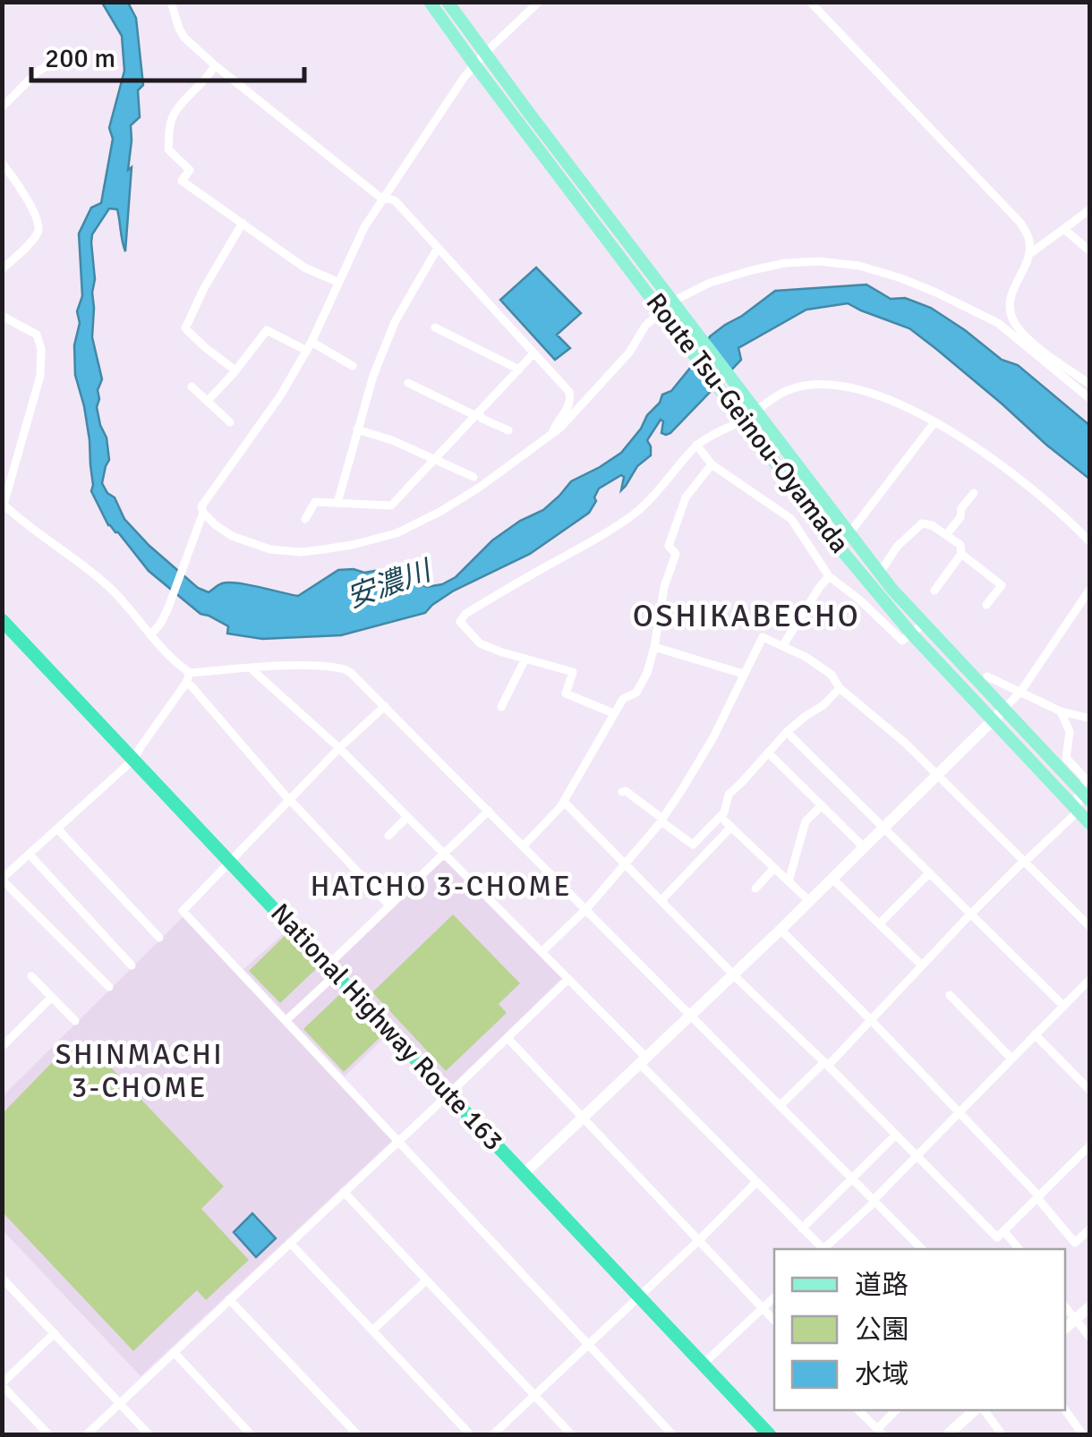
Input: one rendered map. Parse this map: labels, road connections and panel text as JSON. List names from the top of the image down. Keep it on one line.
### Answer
{"streets":{"highway":["National Highway Route 163"],"main road":["Route Tsu-Geinou-Oyamada"]},"districts":["OSHIKABECHO","HATCHO 3-CHOME","SHINMACHI 3-CHOME"],"water":["安濃川"],"legend":["道路","公園","水域"],"scale_bar":"200 m"}
